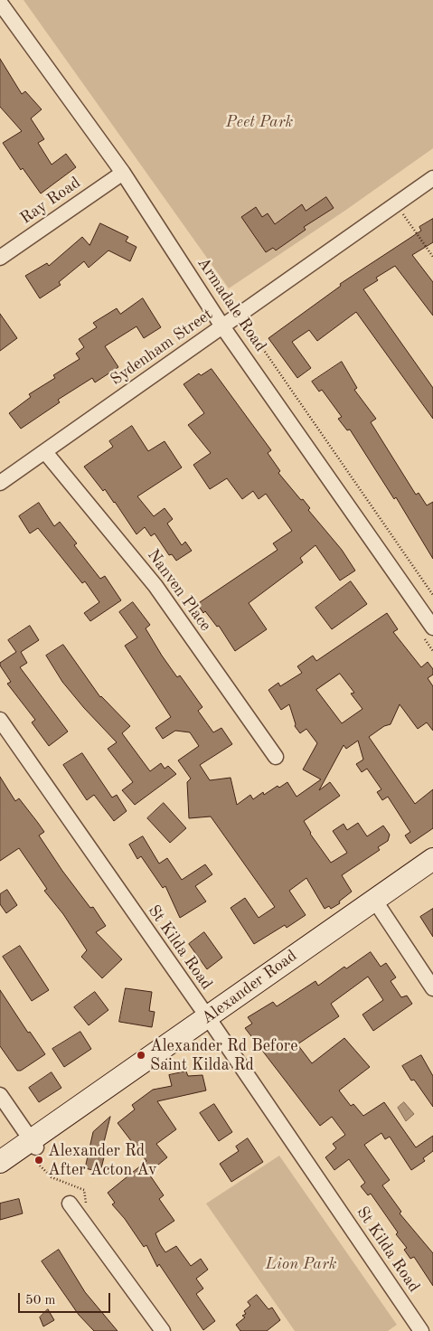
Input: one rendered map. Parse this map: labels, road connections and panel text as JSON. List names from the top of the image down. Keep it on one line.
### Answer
{"streets":{"main road":["Alexander Road"],"street":["Ray Road","Armadale Road","Sydenham Street","Nanven Place","St Kilda Road"]},"crossings":[["Ray Road","Armadale Road"],["Armadale Road","Sydenham Street"],["Sydenham Street","Nanven Place"],["St Kilda Road","Alexander Road"]],"parks":["Peet Park","Lion Park"],"places":["Alexander Rd Before Saint Kilda Rd","Alexander Rd After Acton Av"],"scale_bar":"50 m"}
